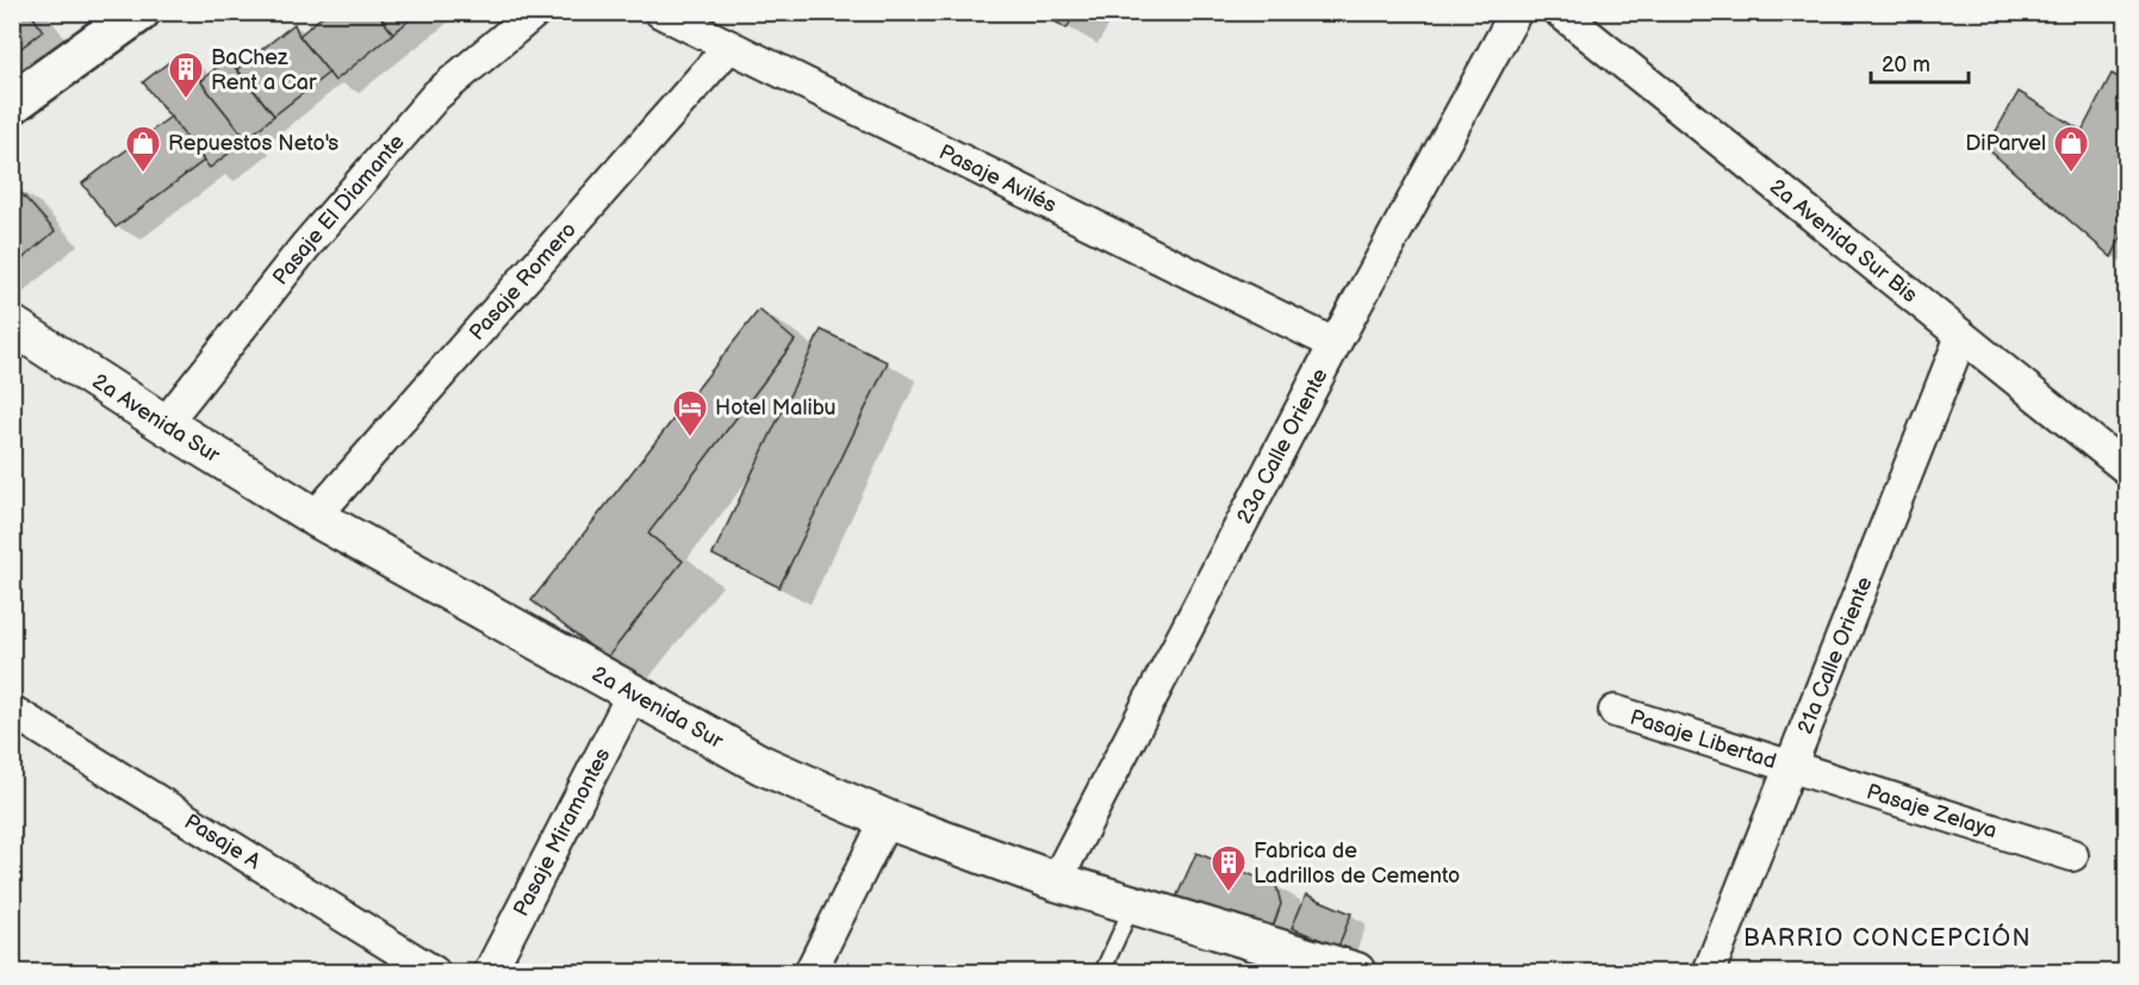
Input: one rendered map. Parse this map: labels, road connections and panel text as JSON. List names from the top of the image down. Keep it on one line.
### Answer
{"streets":{"street":["Pasaje Avilés","Pasaje El Diamante","2a Avenida Sur Bis","Pasaje Romero","2a Avenida Sur","23a Calle Oriente","21a Calle Oriente","Pasaje Libertad","Pasaje Zelaya","Pasaje Miramontes","Pasaje A"]},"crossings":[["Pasaje Avilés","Pasaje Romero"],["Pasaje Avilés","23a Calle Oriente"],["Pasaje El Diamante","2a Avenida Sur"],["2a Avenida Sur Bis","21a Calle Oriente"],["Pasaje Romero","2a Avenida Sur"],["2a Avenida Sur","23a Calle Oriente"],["2a Avenida Sur","Pasaje Miramontes"],["21a Calle Oriente","Pasaje Libertad"],["21a Calle Oriente","Pasaje Zelaya"],["Pasaje Libertad","Pasaje Zelaya"]],"districts":["BARRIO CONCEPCIÓN"],"places":{"building":["BaChez Rent a Car","Fabrica de Ladrillos de Cemento"],"shop":["Repuestos Neto's","DiParvel"],"hotel":["Hotel Malibu"]},"scale_bar":"20 m"}
